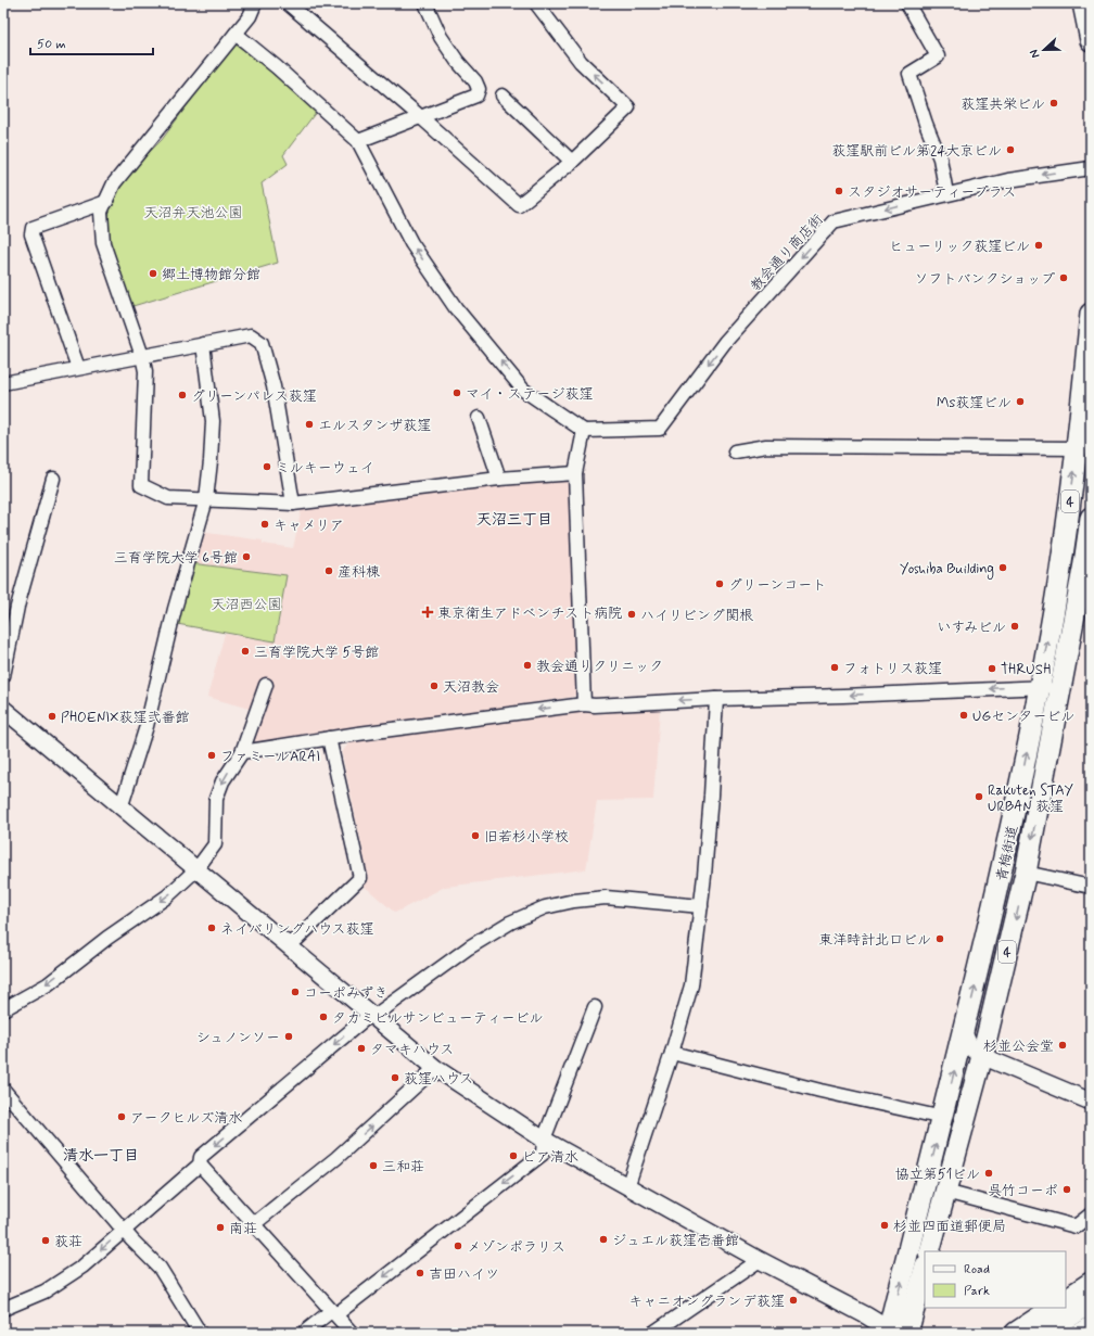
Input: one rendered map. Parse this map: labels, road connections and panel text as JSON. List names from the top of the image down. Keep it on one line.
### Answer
{"streets":{"main road":["4","青梅街道"],"street":["教会通り商店街"]},"one_way":["教会通り商店街"],"districts":["天沼三丁目","清水一丁目"],"parks":["天沼弁天池公園","天沼西公園"],"places":{"other":["荻窪共栄ビル","荻窪駅前ビル第24大京ビル","スタジオサーティープラス","ヒューリック荻窪ビル","郷土博物館分館","ソフトバンクショップ","マイ・ステージ荻窪","グリーンパレス荻窪","Ms荻窪ビル","エルスタンザ荻窪","ミルキーウェイ","キャメリア","三育学院大学 6号館","Yoshiba Building","産科棟","グリーンコート","ハイリビング関根","いすみビル","三育学院大学 5号館","教会通りクリニック","フォトリス荻窪","THRUSH","天沼教会","UGセンタービル","PHOENIX荻窪弐番館","ファミールARAI","Rakuten STAY URBAN 荻窪","旧若杉小学校","ネイバリングハウス荻窪","東洋時計北口ビル","コーポみずき","タカミビルサンビューティービル","シュノンソー","杉並公会堂","タマキハウス","荻窪ハウス","アークヒルズ清水","ピア清水","三和荘","協立第51ビル","呉竹コーポ","杉並四面道郵便局","南荘","ジュエル荻窪壱番館","荻荘","メゾンポラリス","吉田ハイツ","キャニオングランデ荻窪"],"health":["東京衛生アドベンチスト病院"]},"legend":["Road","Park"],"scale_bar":"50 m","north":"left"}
